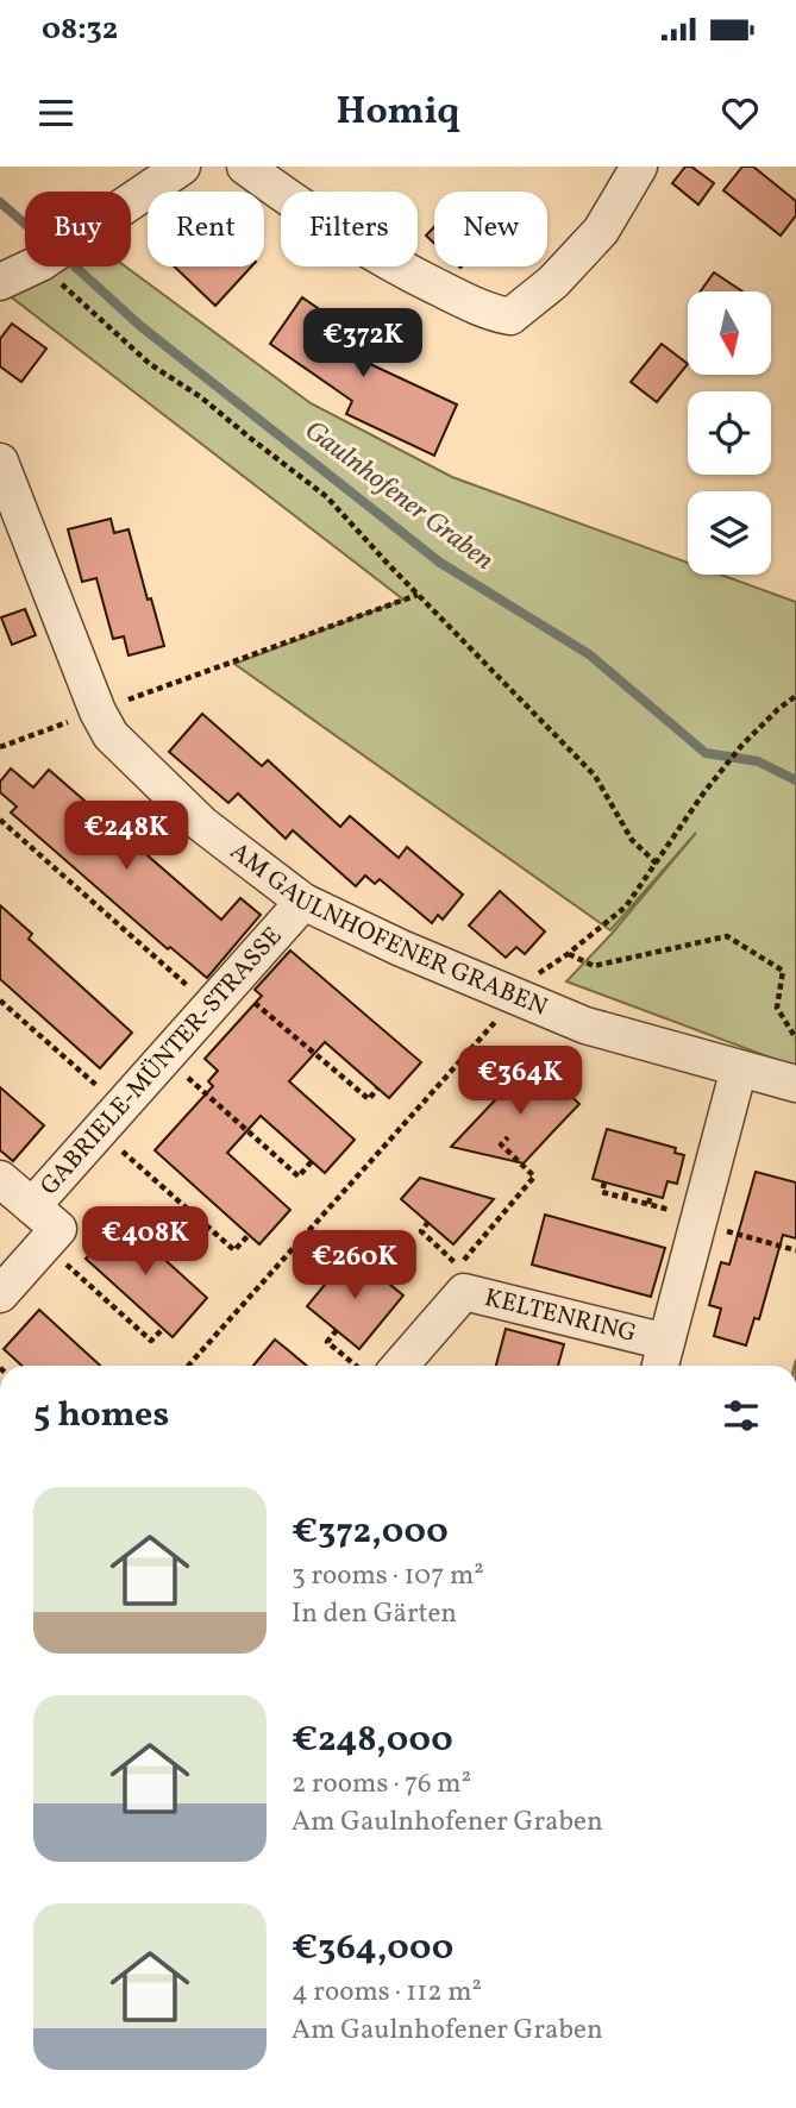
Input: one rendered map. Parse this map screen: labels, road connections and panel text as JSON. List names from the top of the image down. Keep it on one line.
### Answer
{"streets":{"street":["AM GAULNHOFENER GRABEN","GABRIELE-MÜNTER-STRASSE","KELTENRING"]},"crossings":[["AM GAULNHOFENER GRABEN","GABRIELE-MÜNTER-STRASSE"],["AM GAULNHOFENER GRABEN","KELTENRING"]],"water":["Gaulnhofener Graben"],"north":"bottom","page":{"status":"08:32","header":"Homiq","chip":["Buy","Rent","Filters","New"],"price":["€372K","€248K","€364K","€408K","€260K"],"heading":"5 homes","list":[{"name":"€372,000","note":"3 rooms · 107 m² · In den Gärten"},{"name":"€248,000","note":"2 rooms · 76 m² · Am Gaulnhofener Graben"},{"name":"€364,000","note":"4 rooms · 112 m² · Am Gaulnhofener Graben"}]}}
